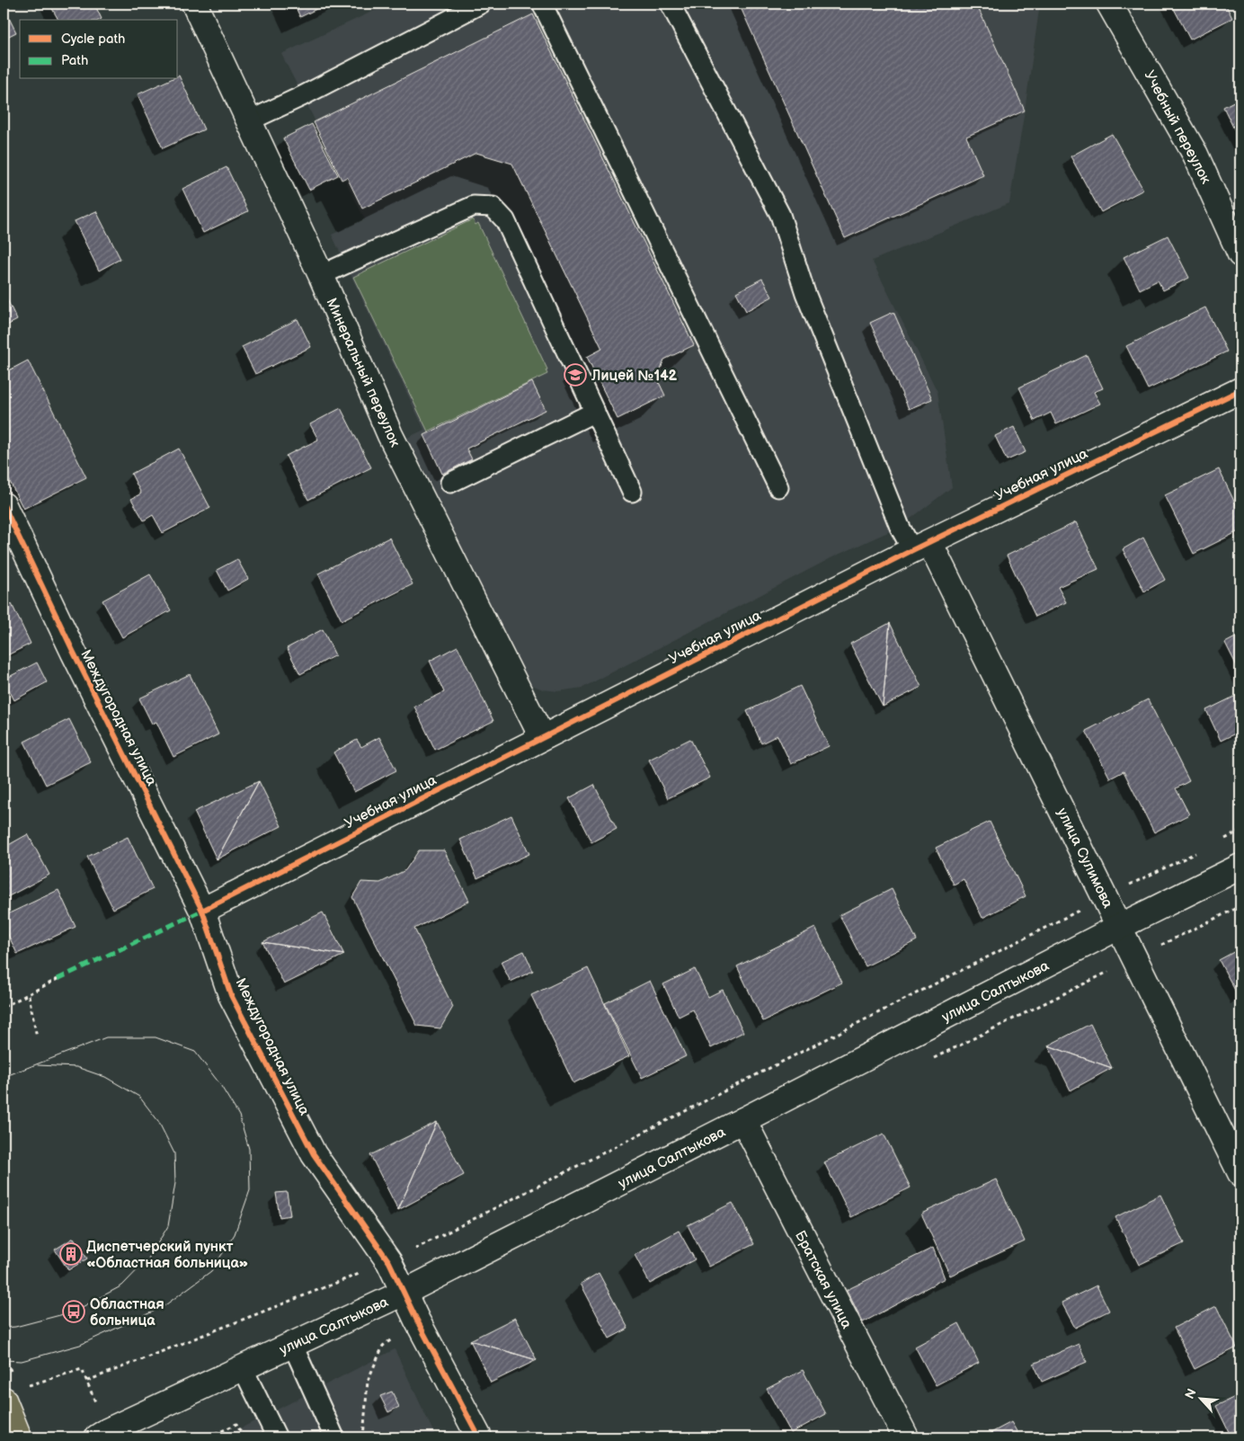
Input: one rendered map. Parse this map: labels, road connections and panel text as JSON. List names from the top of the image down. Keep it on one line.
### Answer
{"streets":{"street":["Учебный переулок","Минеральный переулок","Учебная улица","Междугородная улица","улица Сулимова","улица Салтыкова","Братская улица"]},"crossings":[["Минеральный переулок","Учебная улица"],["Учебная улица","Междугородная улица"],["Учебная улица","улица Сулимова"],["Междугородная улица","улица Салтыкова"],["улица Сулимова","улица Салтыкова"],["улица Салтыкова","Братская улица"]],"places":{"school or university":["Лицей №142"],"building":["Диспетчерский пункт «Областная больница»"],"bus stop":["Областная больница"]},"legend":["Cycle path","Path"],"north":"top left"}
